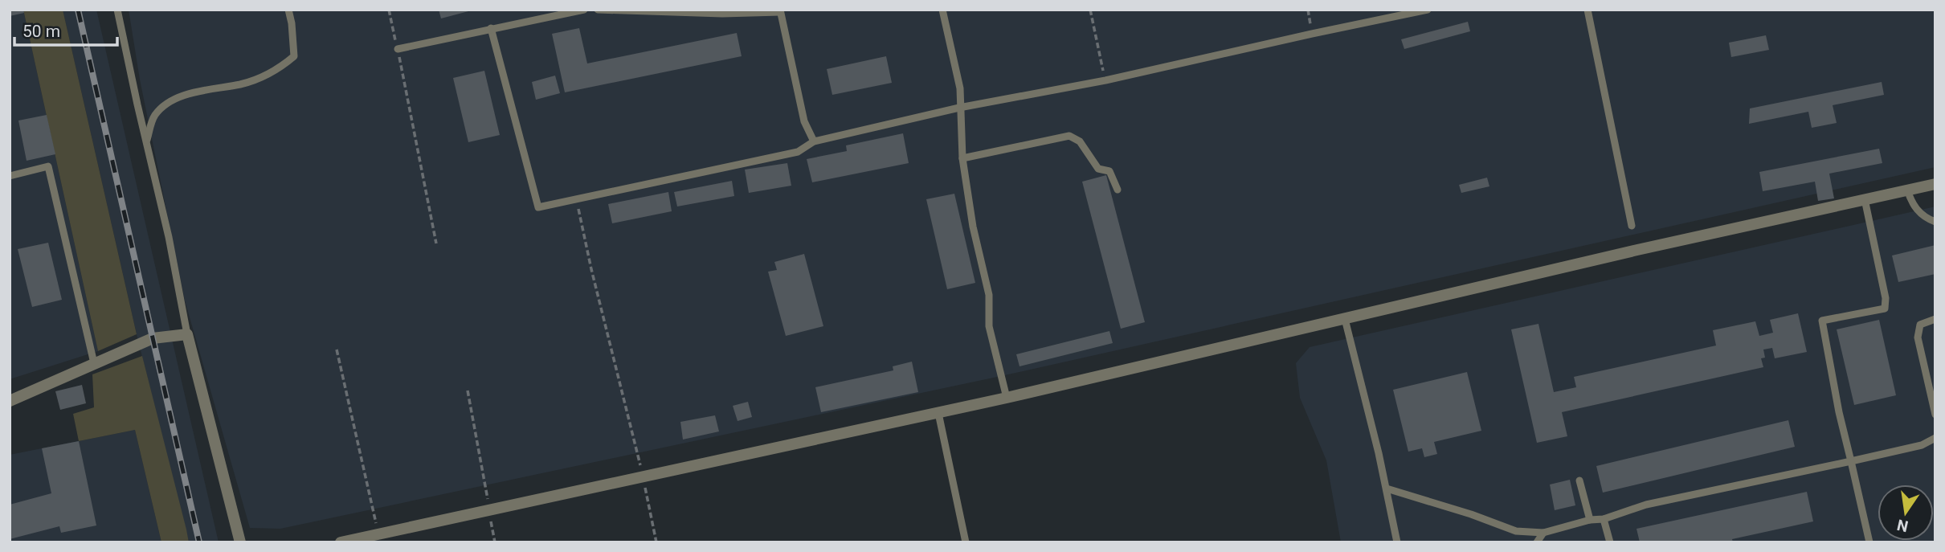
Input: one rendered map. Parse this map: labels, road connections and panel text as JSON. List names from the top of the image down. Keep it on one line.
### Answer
{"scale_bar":"50 m","north":"bottom"}
